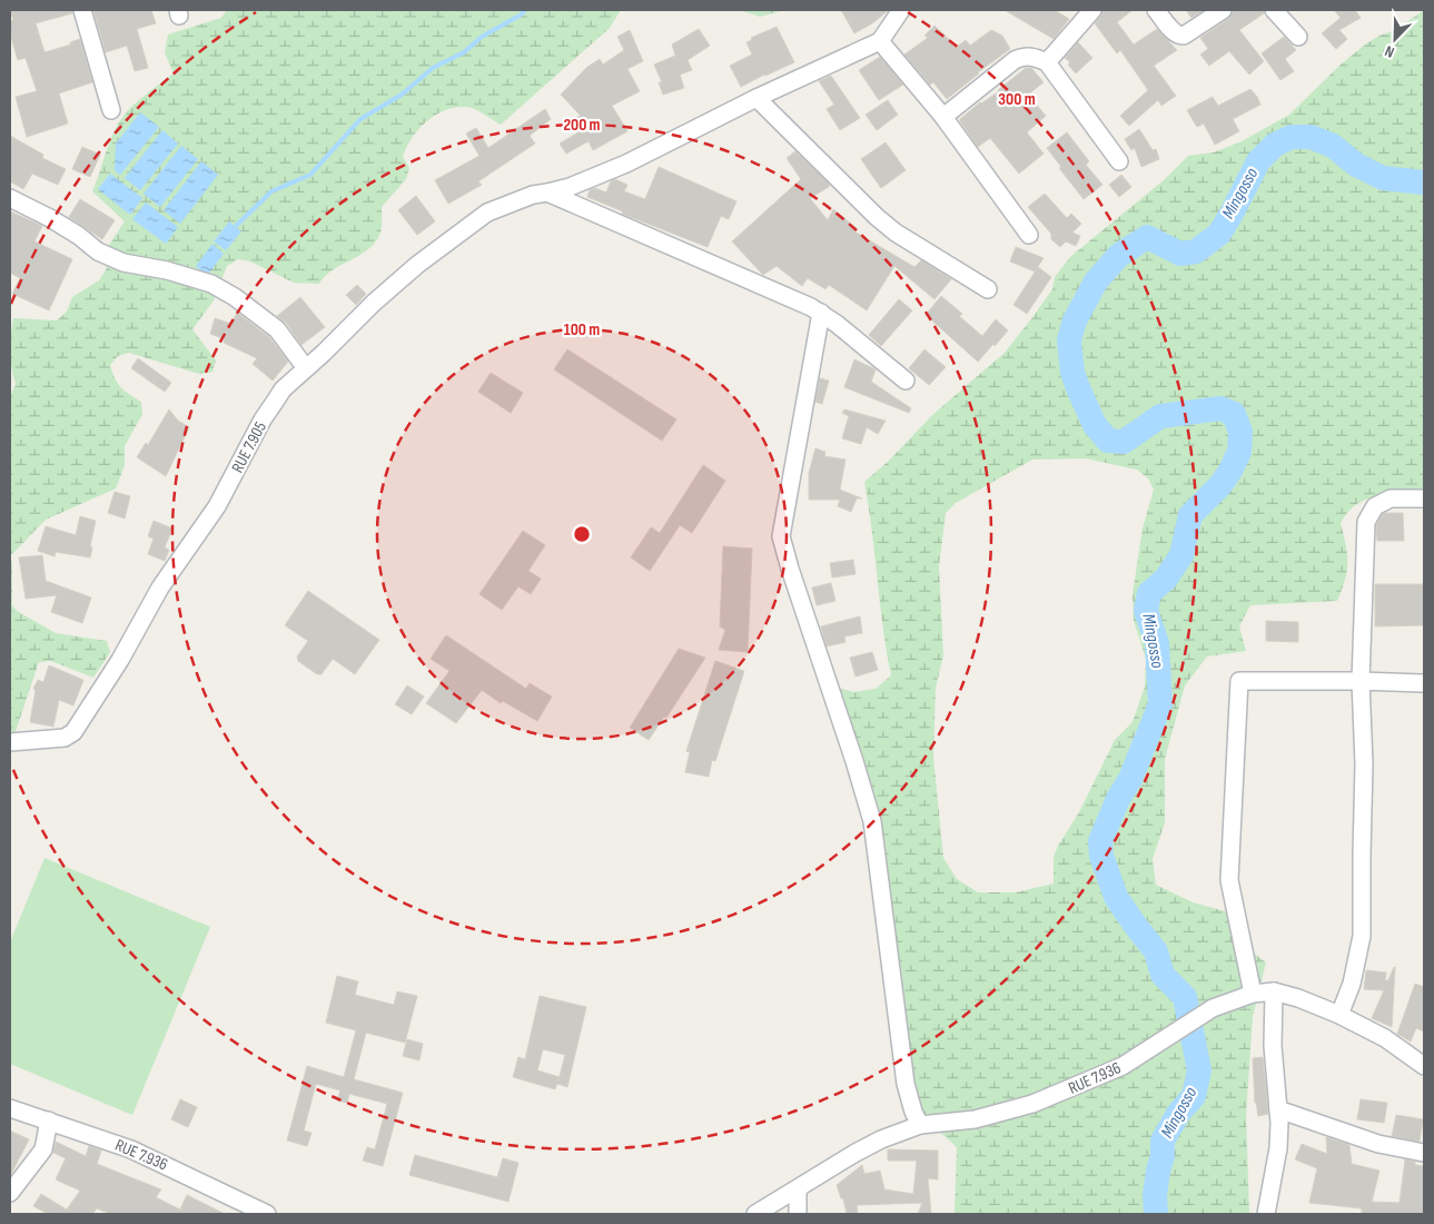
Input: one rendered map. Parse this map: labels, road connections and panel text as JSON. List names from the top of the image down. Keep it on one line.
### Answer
{"streets":{"street":["RUE 7.905","RUE 7.936"]},"water":["Mingosso"],"north":"bottom left","rings":["300 m","200 m","100 m"]}
